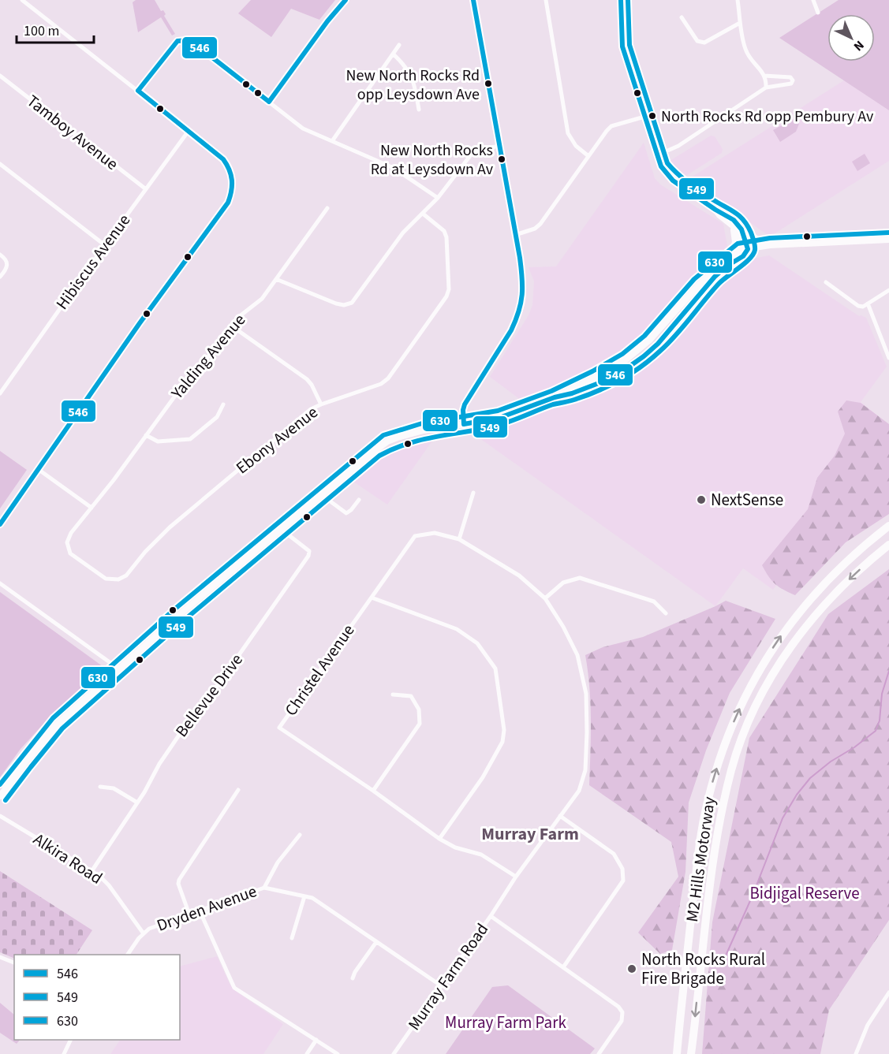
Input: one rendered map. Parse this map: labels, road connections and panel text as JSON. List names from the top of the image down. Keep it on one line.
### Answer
{"streets":{"highway":["M2 Hills Motorway"],"street":["Tamboy Avenue","Hibiscus Avenue","Yalding Avenue","Ebony Avenue","Christel Avenue","Bellevue Drive","Alkira Road","Dryden Avenue","Murray Farm Road"]},"crossings":[["Tamboy Avenue","Hibiscus Avenue"],["Yalding Avenue","Ebony Avenue"],["Christel Avenue","Murray Farm Road"],["Bellevue Drive","Alkira Road"],["Alkira Road","Dryden Avenue"],["Dryden Avenue","Murray Farm Road"]],"districts":["Murray Farm"],"parks":["Bidjigal Reserve","Murray Farm Park"],"places":["New North Rocks Rd opp Leysdown Ave","North Rocks Rd opp Pembury Av","New North Rocks Rd at Leysdown Av","NextSense","North Rocks Rural Fire Brigade"],"lines":["transit line 546","transit line 549","transit line 630"],"legend":["546","549","630"],"scale_bar":"100 m","north":"bottom right"}
